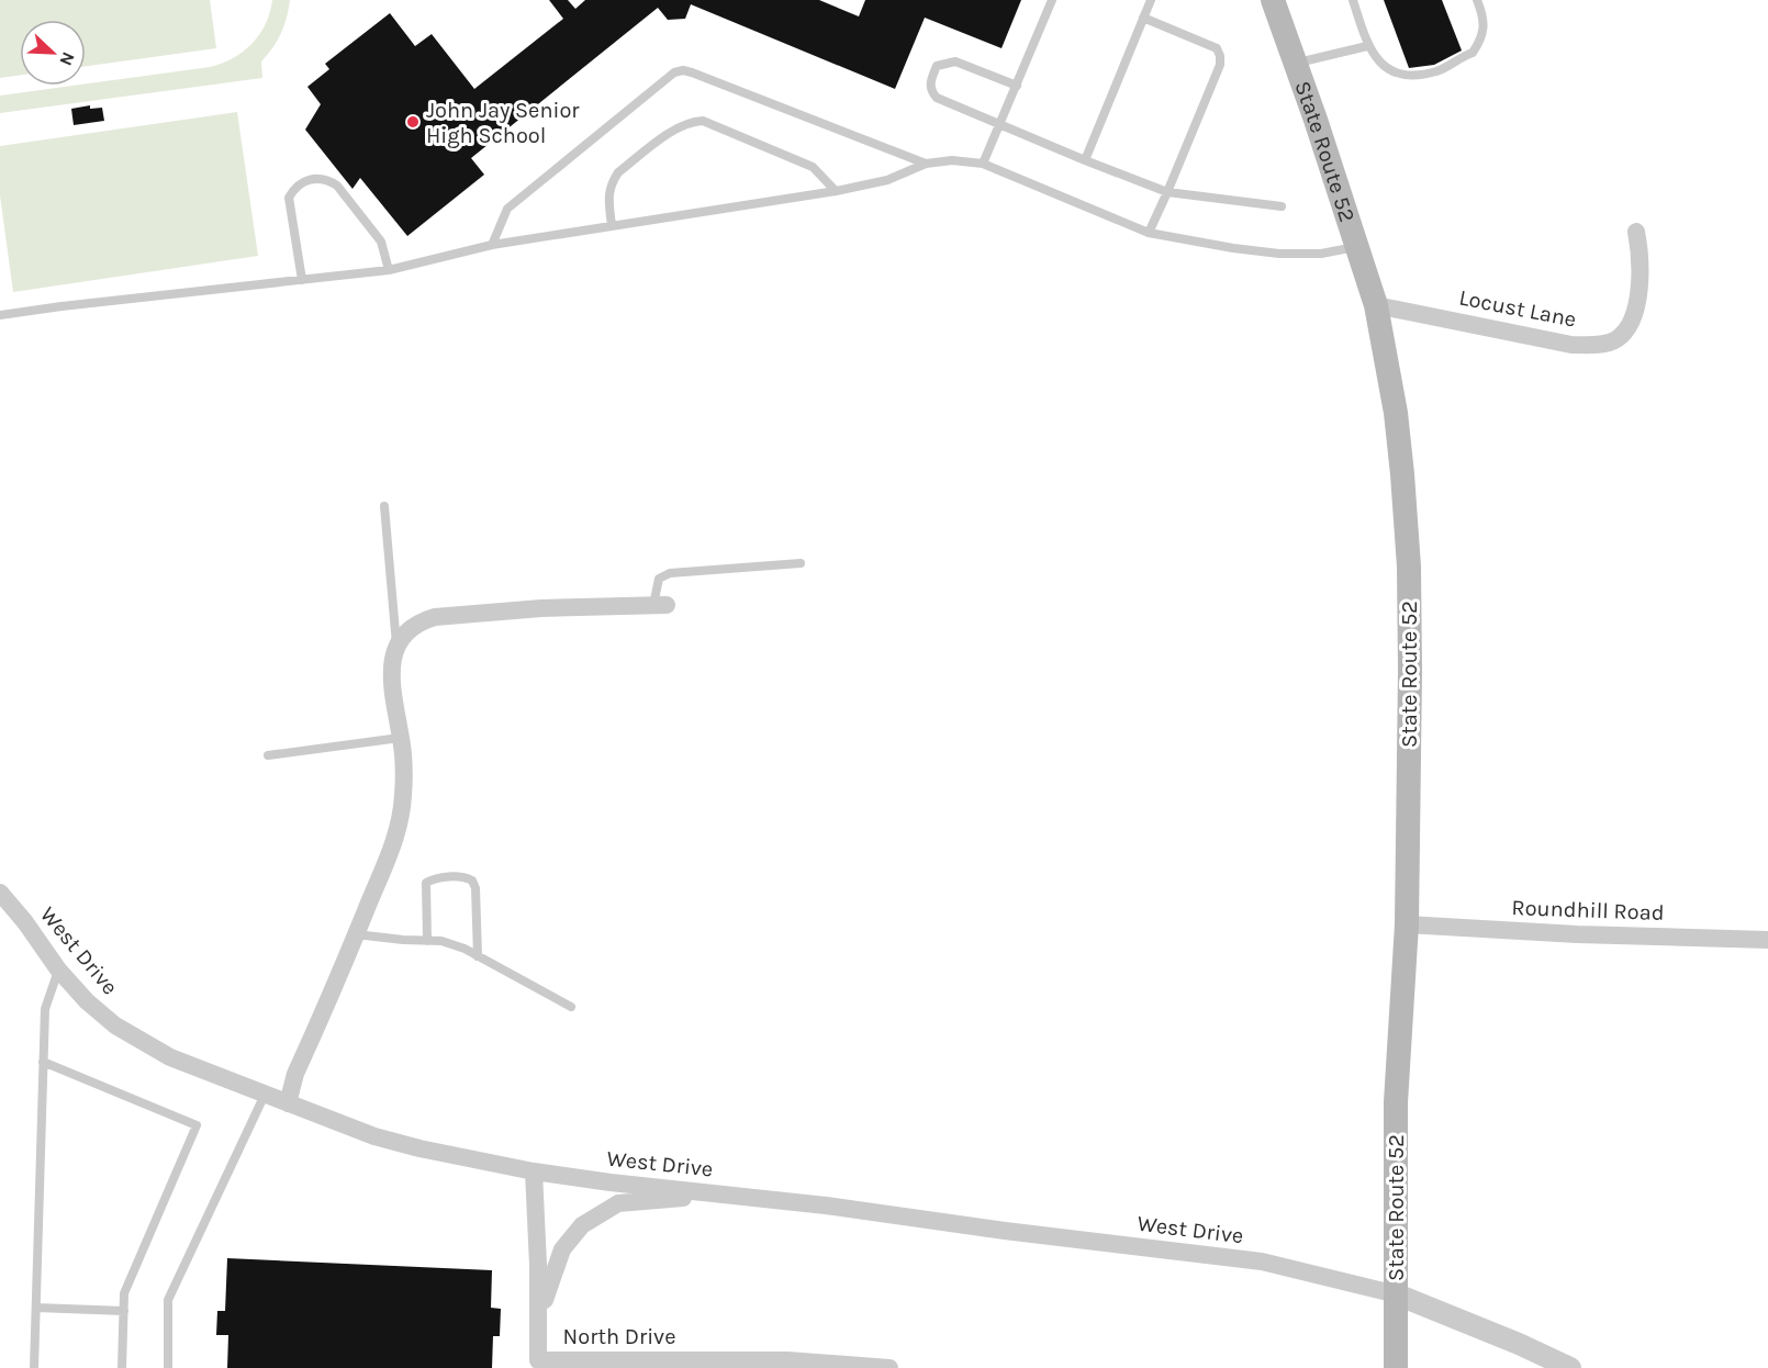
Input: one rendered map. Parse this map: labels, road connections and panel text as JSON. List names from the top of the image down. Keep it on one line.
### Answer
{"streets":{"main road":["State Route 52"],"street":["Locust Lane","Roundhill Road","West Drive","North Drive"]},"crossings":[["State Route 52","Locust Lane"],["State Route 52","Roundhill Road"],["State Route 52","West Drive"],["West Drive","North Drive"]],"places":["John Jay Senior High School"],"north":"bottom right"}
